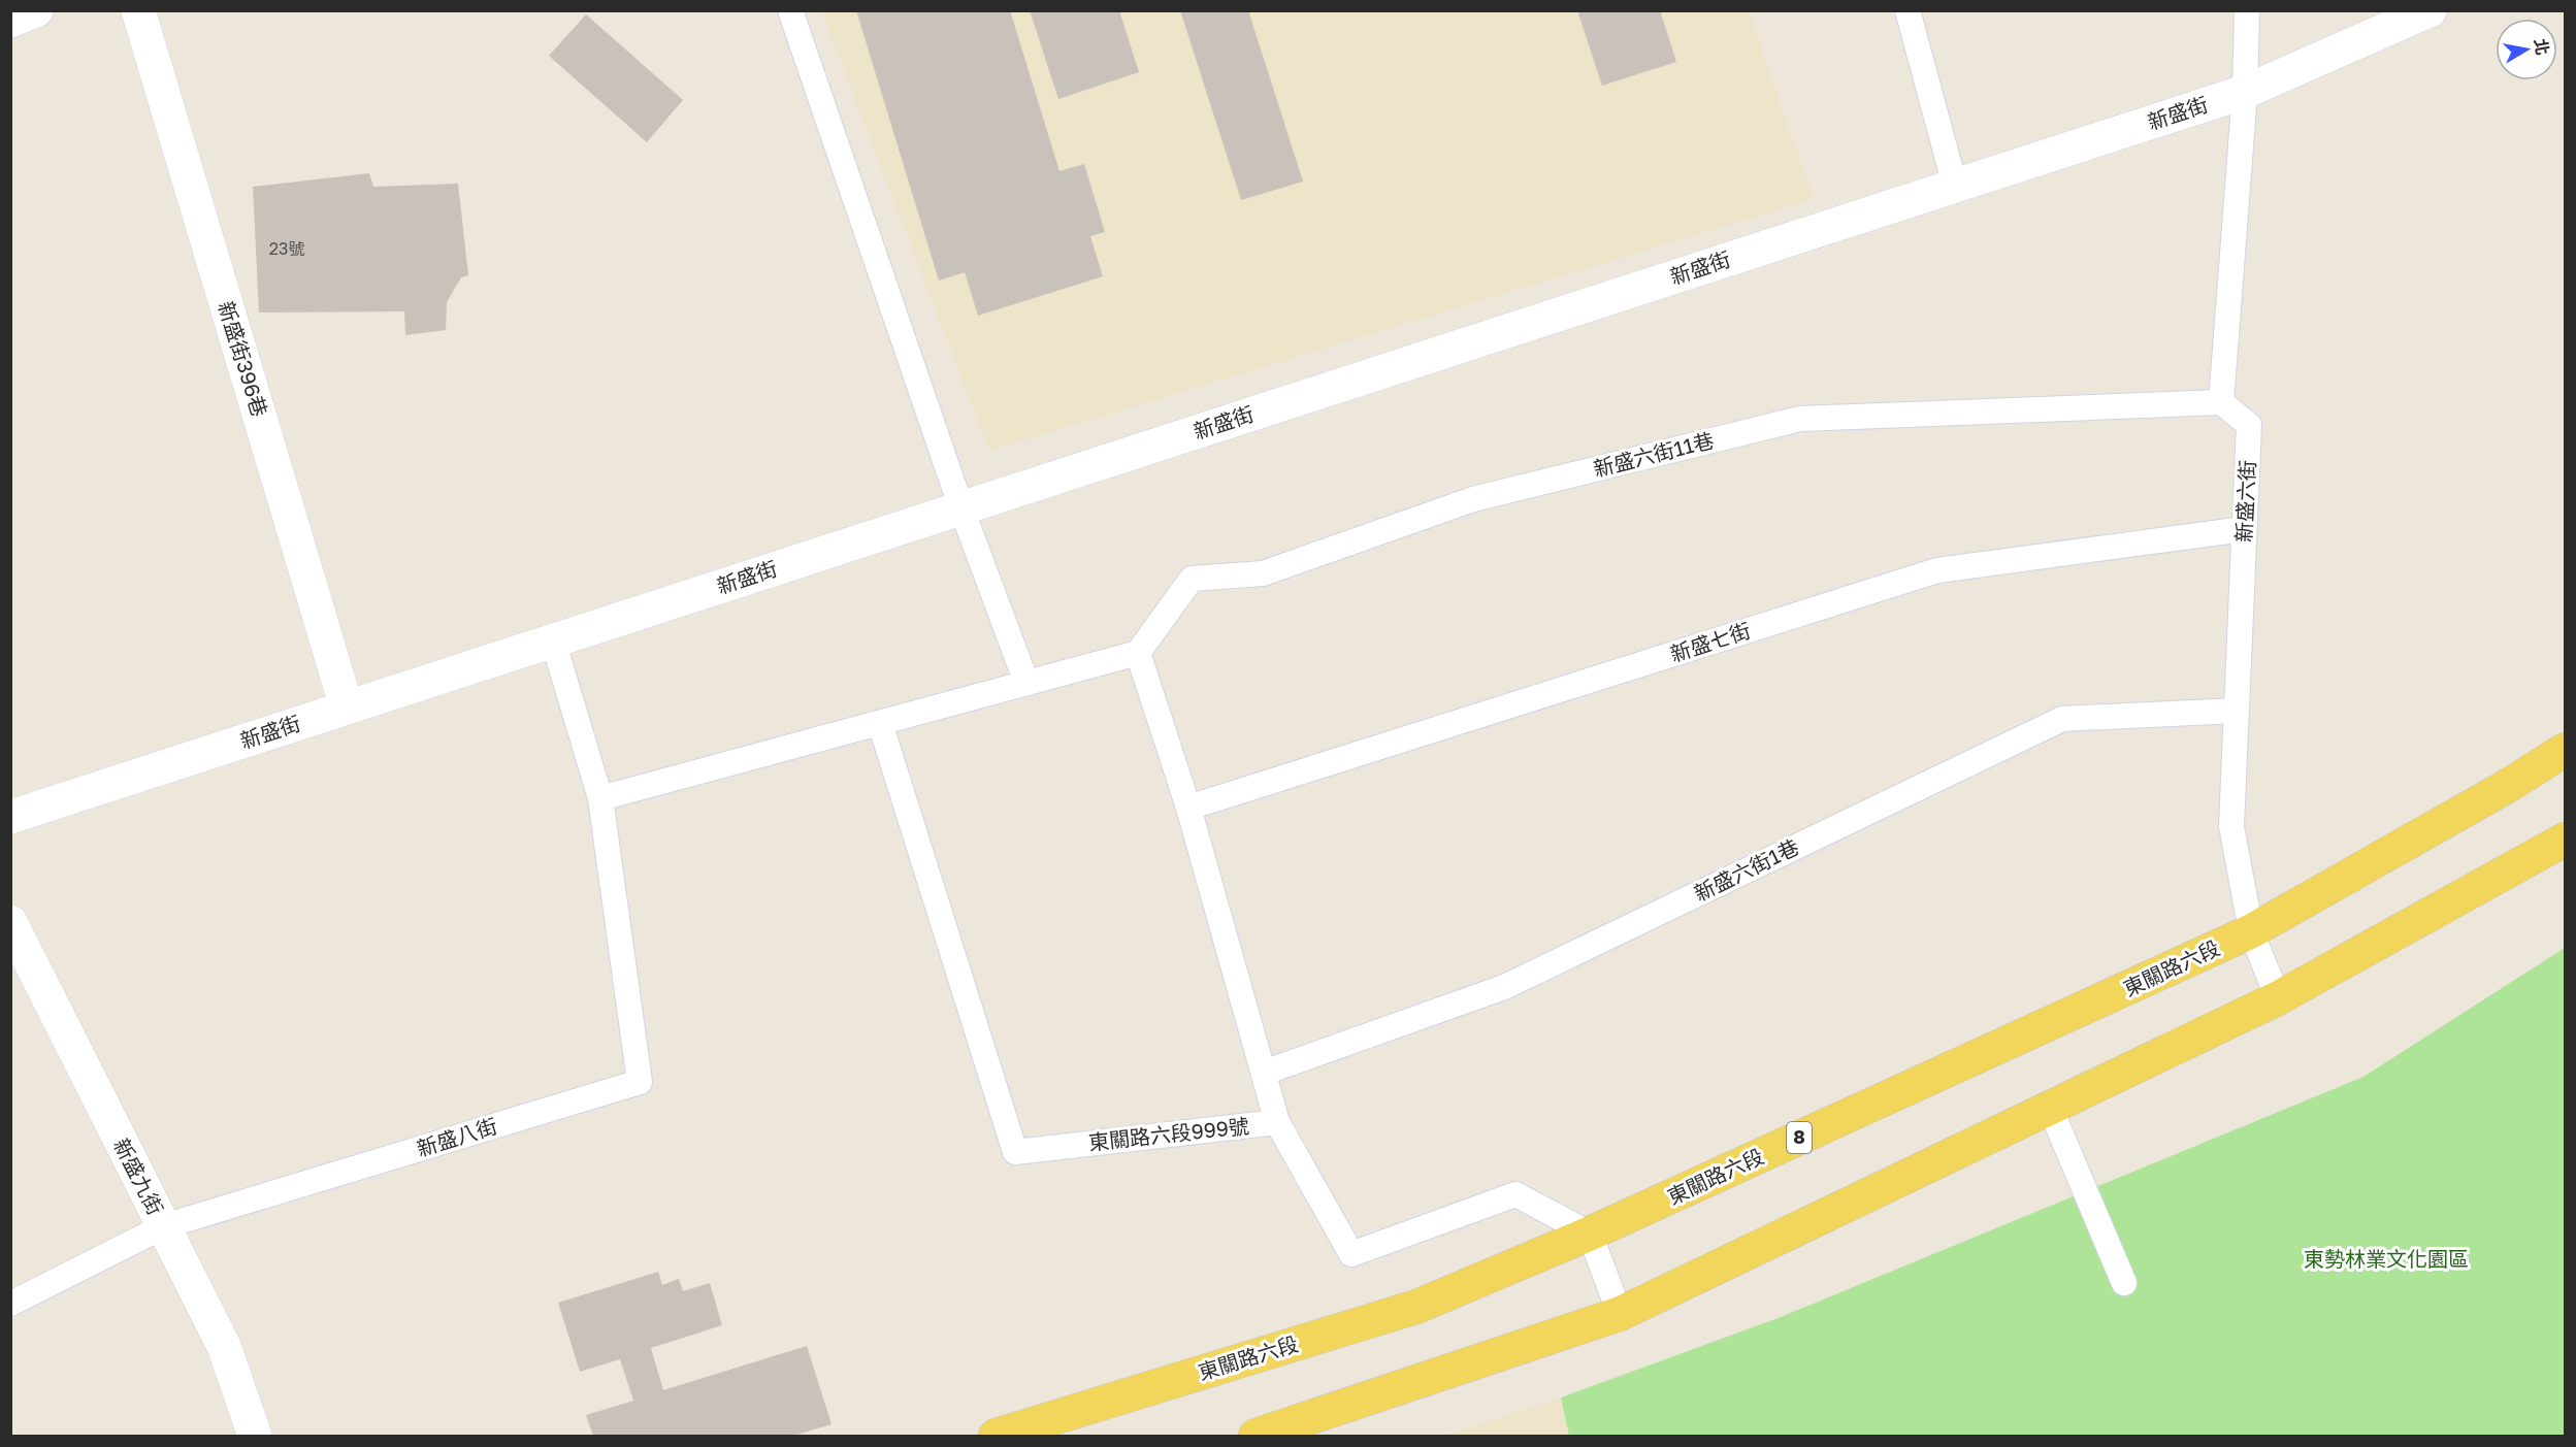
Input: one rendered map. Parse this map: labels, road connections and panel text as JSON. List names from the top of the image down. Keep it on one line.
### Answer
{"streets":{"main road":["東關路六段","8"],"street":["新盛街","新盛街396巷","新盛九街"],"lane":["新盛六街11巷","新盛六街","新盛七街","新盛六街1巷","東關路六段999號","新盛八街"]},"crossings":[["新盛街","新盛街396巷"],["新盛六街11巷","新盛六街"],["新盛六街","新盛七街"],["新盛六街","新盛六街1巷"],["新盛六街","東關路六段"],["東關路六段","東關路六段999號"],["新盛八街","新盛九街"]],"parks":["東勢林業文化園區"],"house_numbers":["23號"],"north":"right"}
